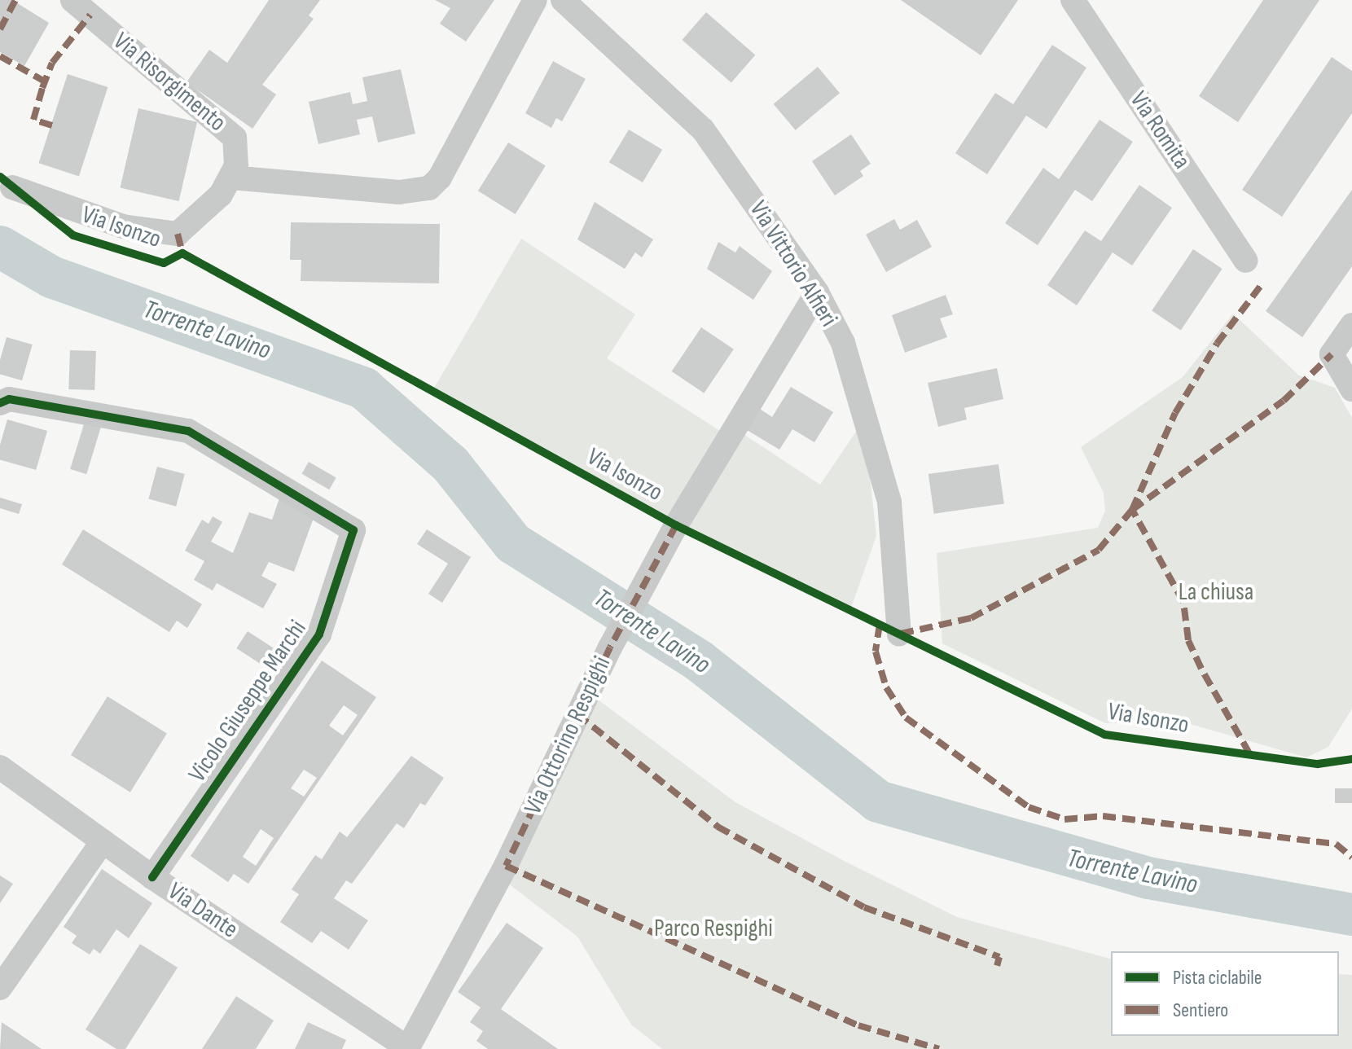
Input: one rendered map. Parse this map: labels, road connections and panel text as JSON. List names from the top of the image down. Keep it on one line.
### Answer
{"streets":{"street":["Via Risorgimento","Via Romita","Via Isonzo","Via Vittorio Alfieri","Vicolo Giuseppe Marchi","Via Ottorino Respighi","Via Dante"]},"crossings":[["Via Risorgimento","Via Isonzo"],["Via Vittorio Alfieri","Via Ottorino Respighi"],["Vicolo Giuseppe Marchi","Via Dante"],["Via Ottorino Respighi","Via Dante"]],"water":["Torrente Lavino"],"parks":["La chiusa","Parco Respighi"],"legend":["Pista ciclabile","Sentiero"]}
